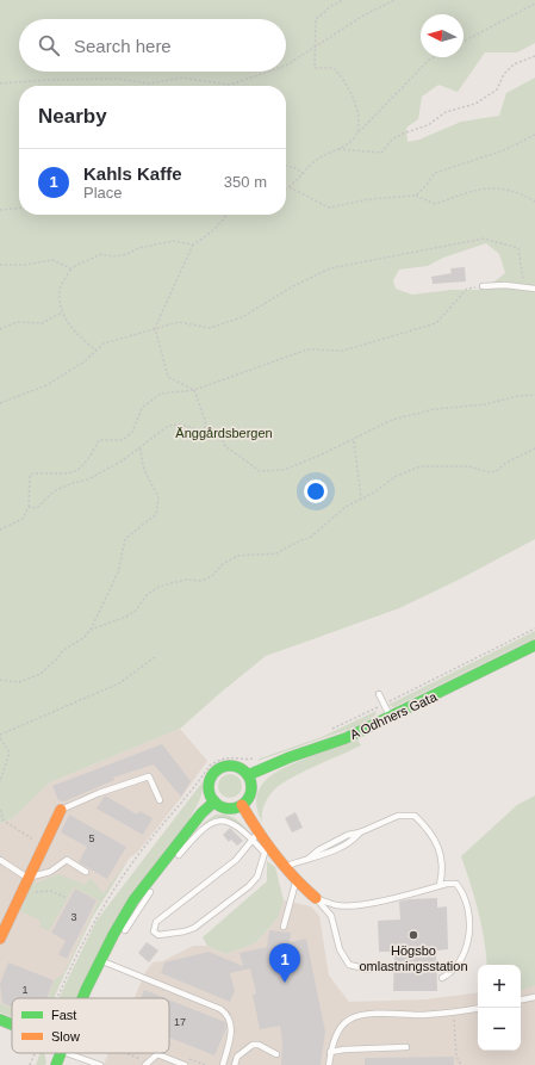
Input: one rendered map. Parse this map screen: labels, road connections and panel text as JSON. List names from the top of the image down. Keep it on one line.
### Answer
{"streets":{"street":["A Odhners Gata"]},"parks":["Änggårdsbergen"],"places":["Högsbo omlastningsstation"],"house_numbers":["5","3","1","17"],"legend":["Fast","Slow"],"north":"left","page":{"search":"Search here","heading":"Nearby","list":[{"mark":"1","name":"Kahls Kaffe","note":"Place","value":"350 m"}],"pins":"1","map_buttons":["+","−"]}}
